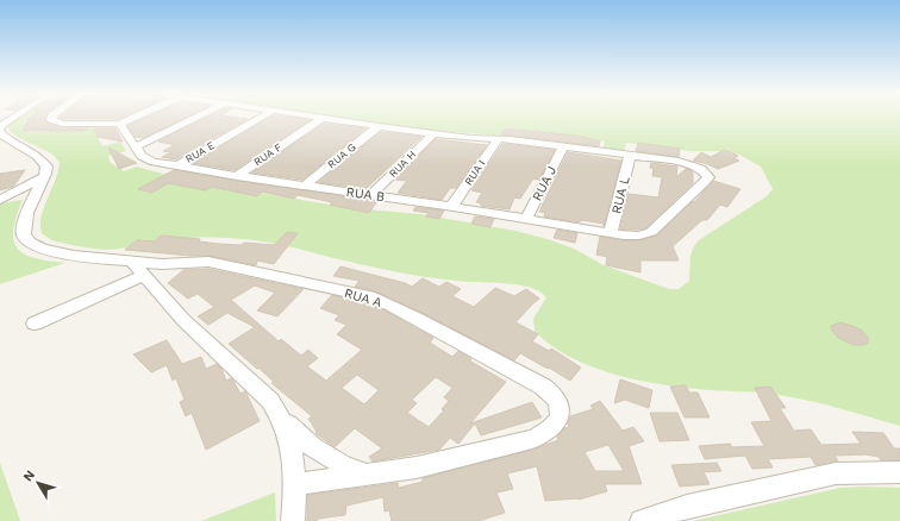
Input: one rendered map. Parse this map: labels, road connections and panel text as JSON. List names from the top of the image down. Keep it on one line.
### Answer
{"streets":{"street":["RUA E","RUA F","RUA G","RUA H","RUA I","RUA J","RUA B","RUA L","RUA A"]},"crossings":[["RUA E","RUA B"],["RUA F","RUA B"],["RUA G","RUA B"],["RUA H","RUA B"],["RUA I","RUA B"],["RUA J","RUA B"],["RUA B","RUA L"]],"north":"top left"}
